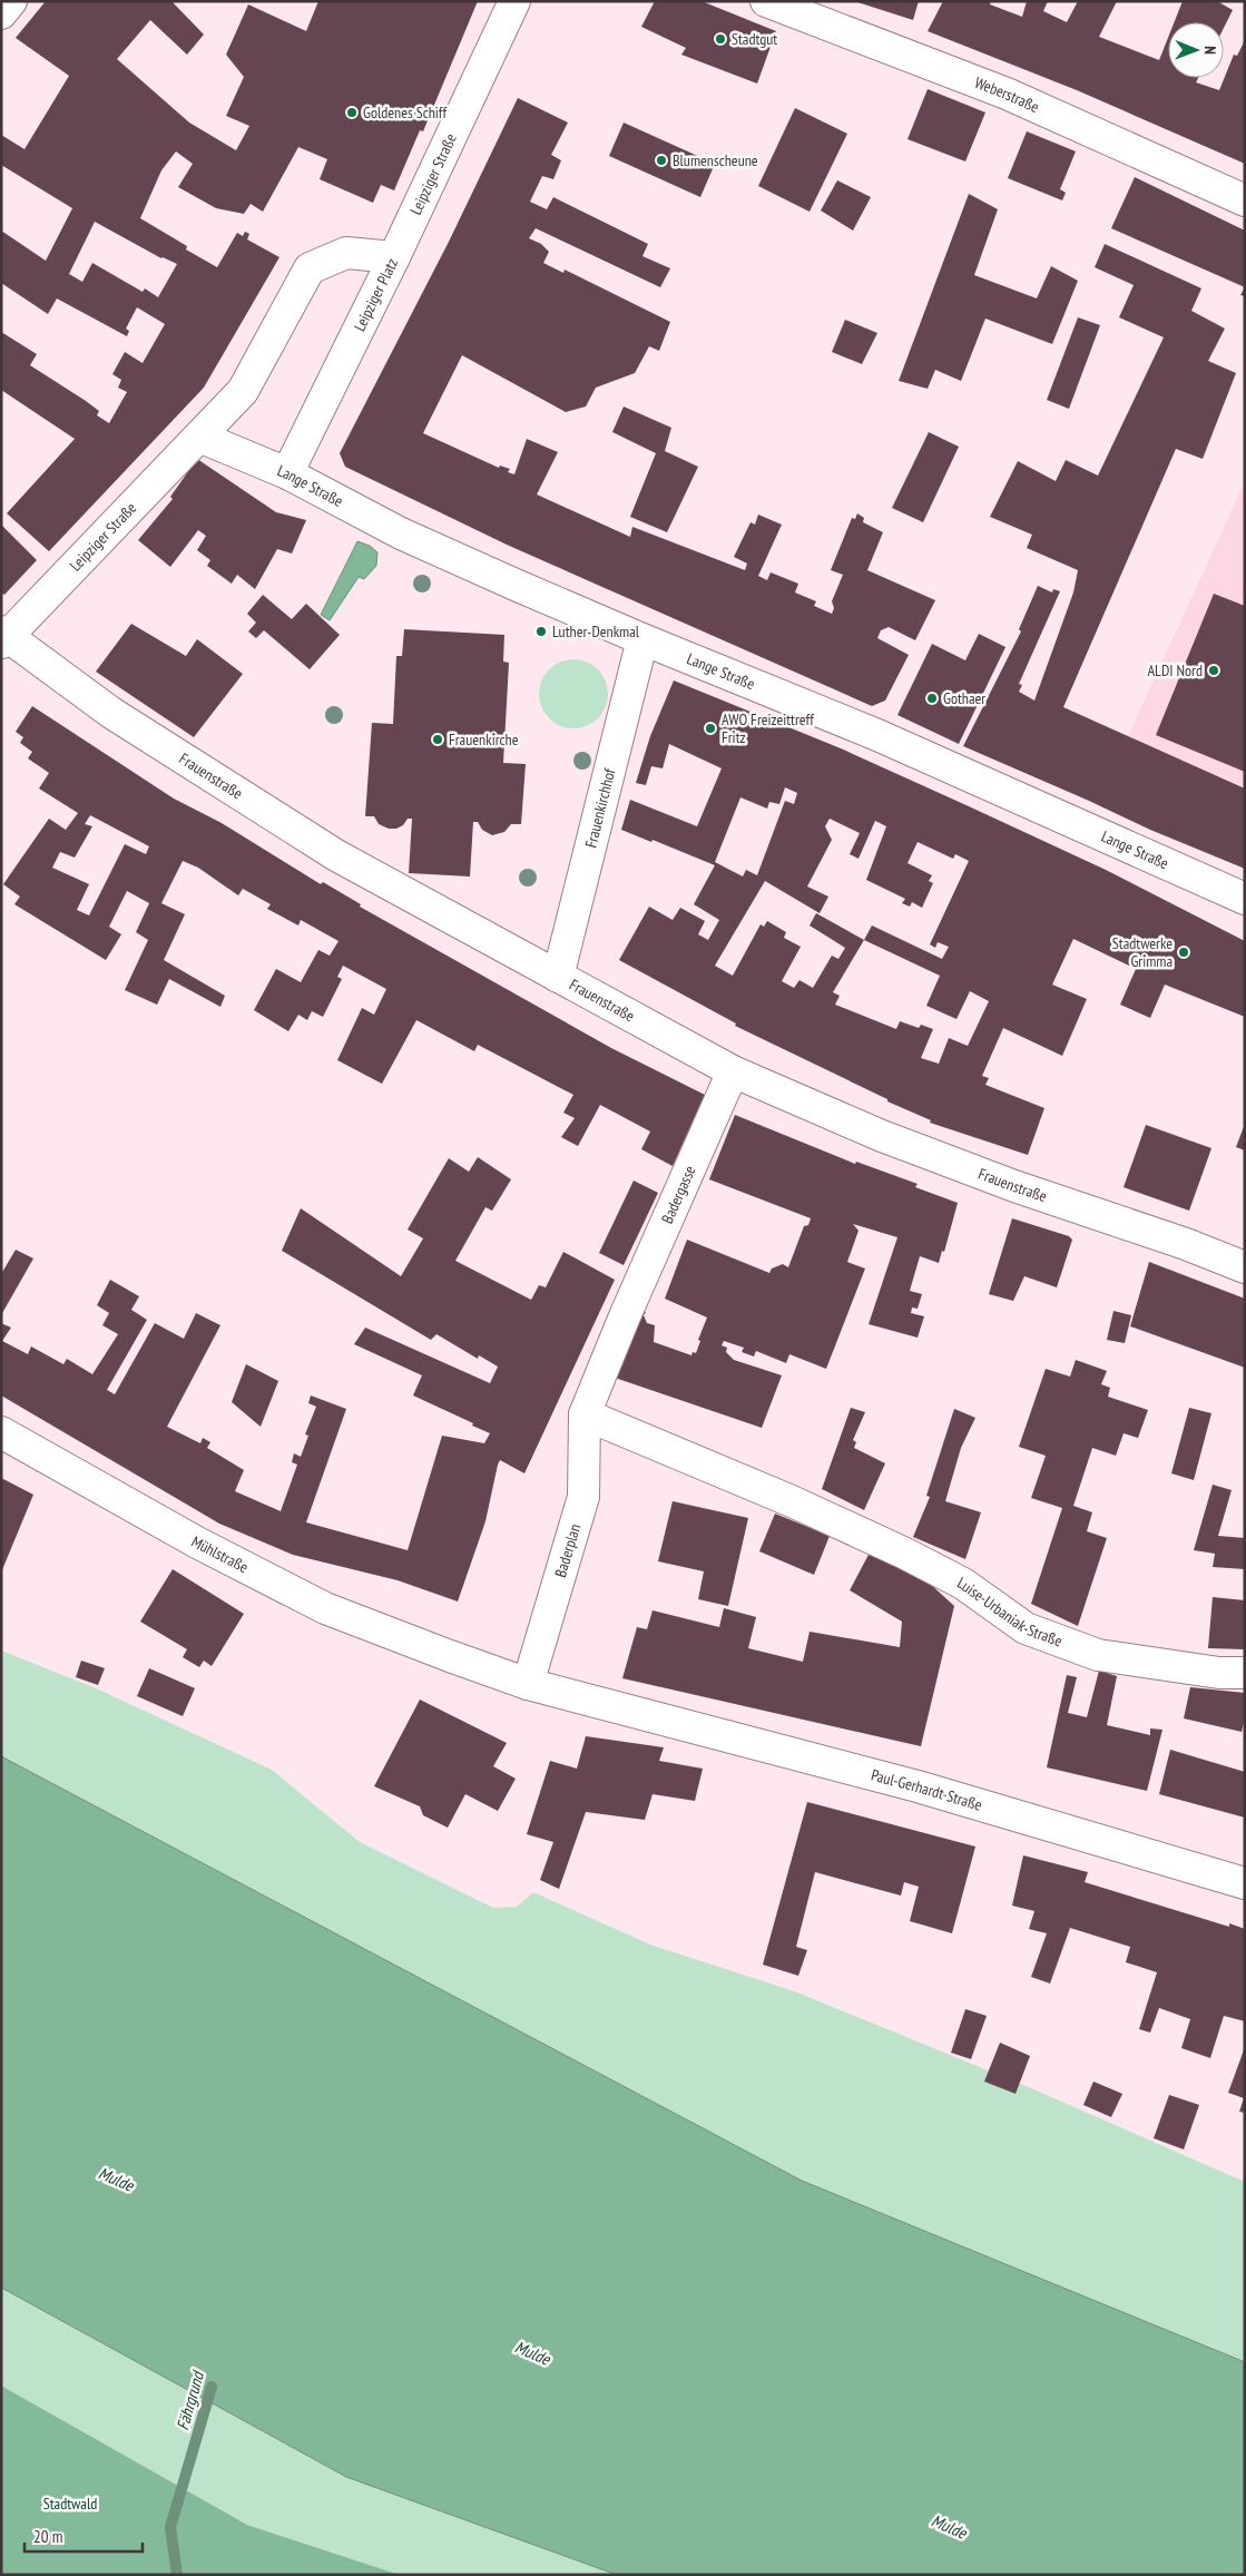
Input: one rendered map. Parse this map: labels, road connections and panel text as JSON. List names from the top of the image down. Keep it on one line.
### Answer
{"streets":{"street":["Weberstraße","Leipziger Straße","Leipziger Platz","Lange Straße","Frauenstraße","Frauenkirchhof","Badergasse","Baderplan","Mühlstraße","Luise-Urbaniak-Straße","Paul-Gerhardt-Straße"]},"crossings":[["Leipziger Straße","Leipziger Platz"],["Leipziger Straße","Lange Straße"],["Leipziger Straße","Frauenstraße"],["Leipziger Platz","Lange Straße"],["Lange Straße","Frauenkirchhof"],["Frauenstraße","Frauenkirchhof"],["Frauenstraße","Badergasse"],["Badergasse","Baderplan"],["Baderplan","Mühlstraße"],["Baderplan","Luise-Urbaniak-Straße"],["Baderplan","Paul-Gerhardt-Straße"],["Mühlstraße","Paul-Gerhardt-Straße"]],"water":["Mulde","Fährgrund"],"parks":["Stadtwald"],"places":["Stadtgut","Goldenes Schiff","Blumenscheune","Luther-Denkmal","ALDI Nord","Gothaer","AWO Freizeittreff Fritz","Frauenkirche","Stadtwerke Grimma"],"scale_bar":"20 m","north":"right"}
